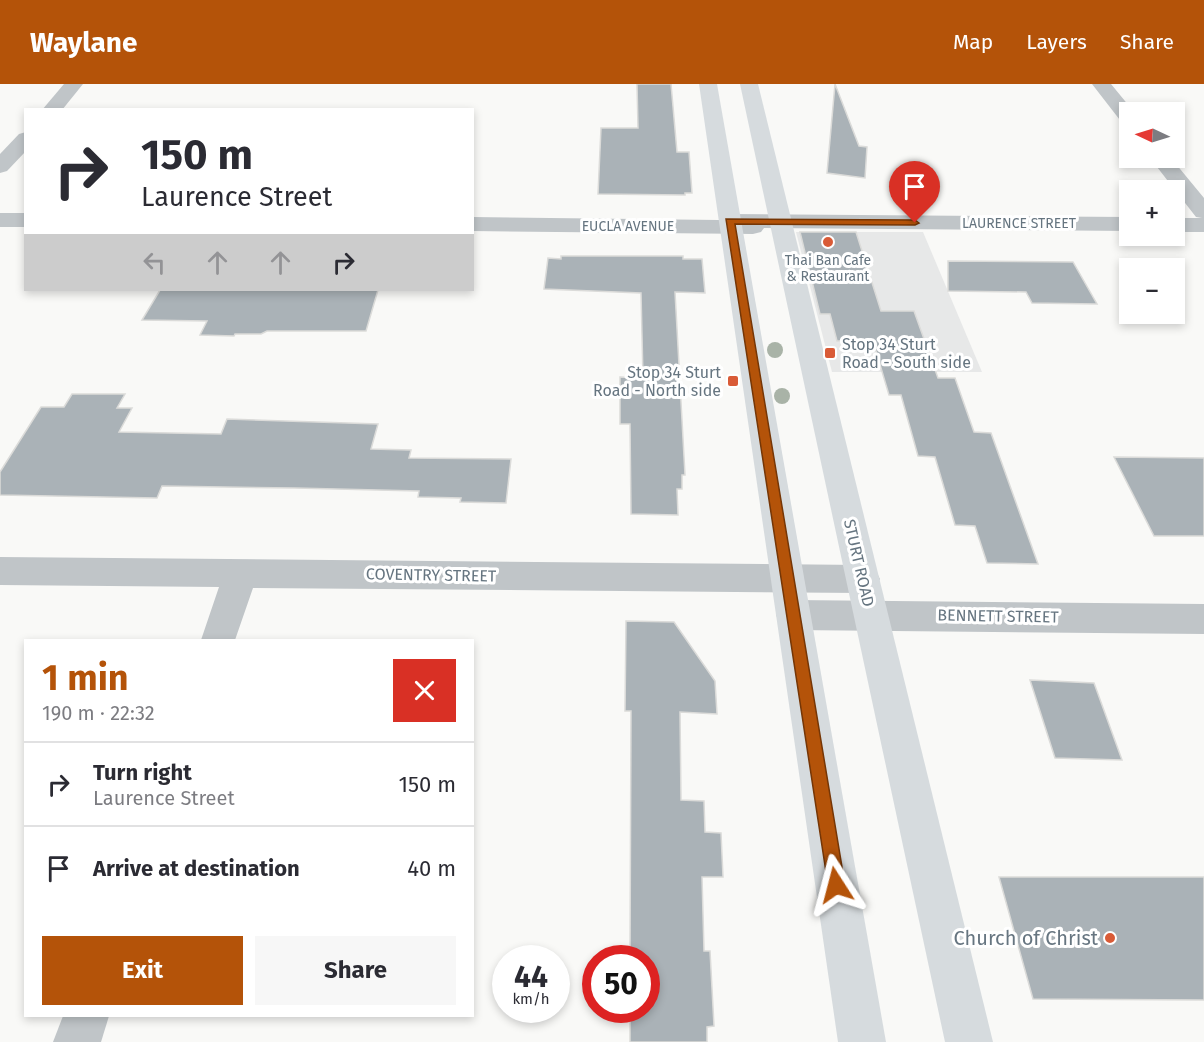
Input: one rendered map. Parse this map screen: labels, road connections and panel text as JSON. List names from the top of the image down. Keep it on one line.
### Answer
{"streets":{"main road":["STURT ROAD"],"street":["LAURENCE STREET","EUCLA AVENUE","COVENTRY STREET","BENNETT STREET"]},"crossings":[["LAURENCE STREET","EUCLA AVENUE"],["LAURENCE STREET","STURT ROAD"],["EUCLA AVENUE","STURT ROAD"],["STURT ROAD","COVENTRY STREET"],["STURT ROAD","BENNETT STREET"]],"places":{"other":["Thai Ban Cafe & Restaurant","Church of Christ"],"transit":["Stop 34 Sturt Road - South side","Stop 34 Sturt Road - North side"]},"north":"left","page":{"header":"Waylane","nav":["Map","Layers","Share"],"map_buttons":["+","−"],"turn":["150 m","Laurence Street"],"heading":["1 min","190 m · 22:32"],"list":[{"name":"Turn right","note":"Laurence Street","value":"150 m"},{"name":"Arrive at destination","value":"40 m"}],"buttons":["Exit","Share"],"speed":"44 km/h","limit":"50"}}
